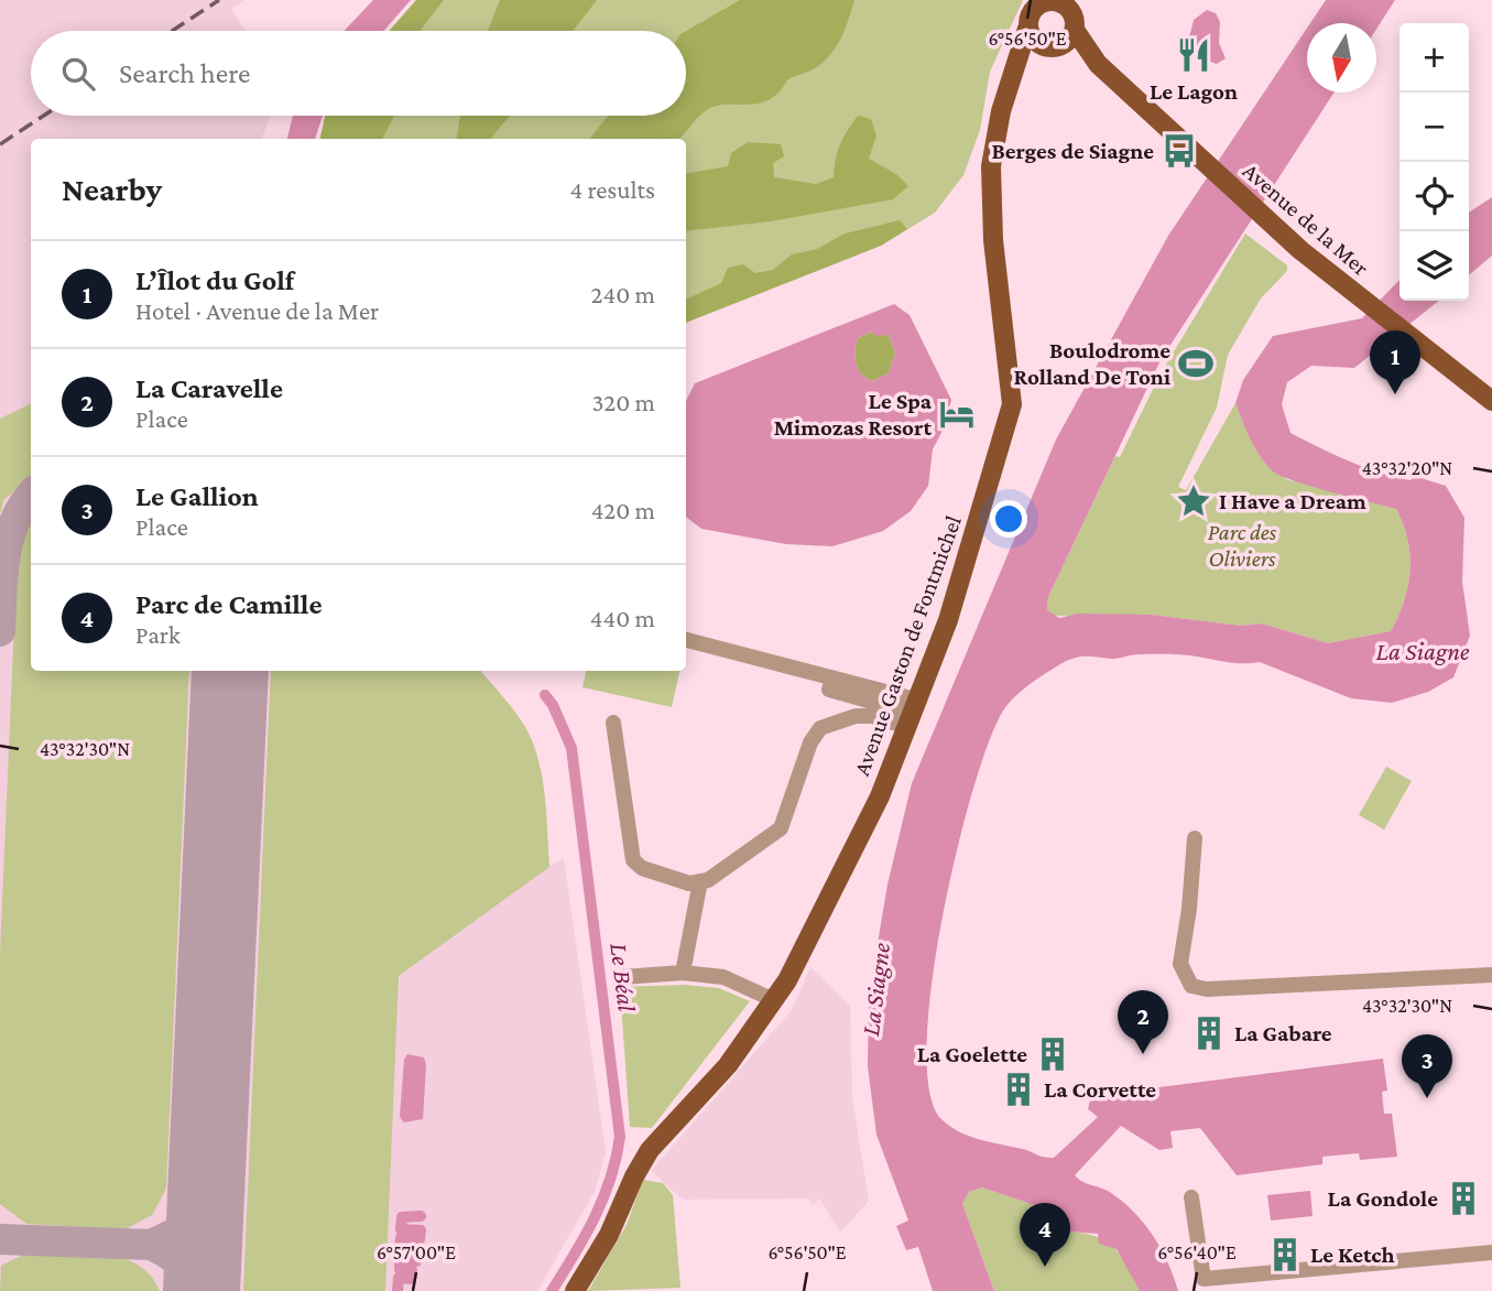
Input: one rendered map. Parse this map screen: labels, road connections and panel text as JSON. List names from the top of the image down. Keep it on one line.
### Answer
{"streets":{"main road":["Avenue de la Mer","Avenue Gaston de Fontmichel"]},"water":["La Siagne","Le Béal"],"parks":["Parc des Oliviers"],"places":{"restaurant":["Le Lagon"],"bus stop":["Berges de Siagne"],"sports":["Boulodrome Rolland De Toni"],"hotel":["Le Spa Mimozas Resort"],"place":["I Have a Dream"],"building":["La Gabare","La Goelette","La Corvette","La Gondole","Le Ketch"]},"north":"bottom","page":{"map_buttons":["+","−"],"search":"Search here","heading":["Nearby","4 results"],"list":[{"mark":"1","name":"L’Îlot du Golf","note":"Hotel · Avenue de la Mer","value":"240 m"},{"mark":"2","name":"La Caravelle","note":"Place","value":"320 m"},{"mark":"3","name":"Le Gallion","note":"Place","value":"420 m"},{"mark":"4","name":"Parc de Camille","note":"Park","value":"440 m"}],"pins":["1","2","3","4"]},"coordinates":["6°56'50\"E","43°32'20\"N","43°32'30\"N","6°57'00\"E","6°56'40\"E"]}
